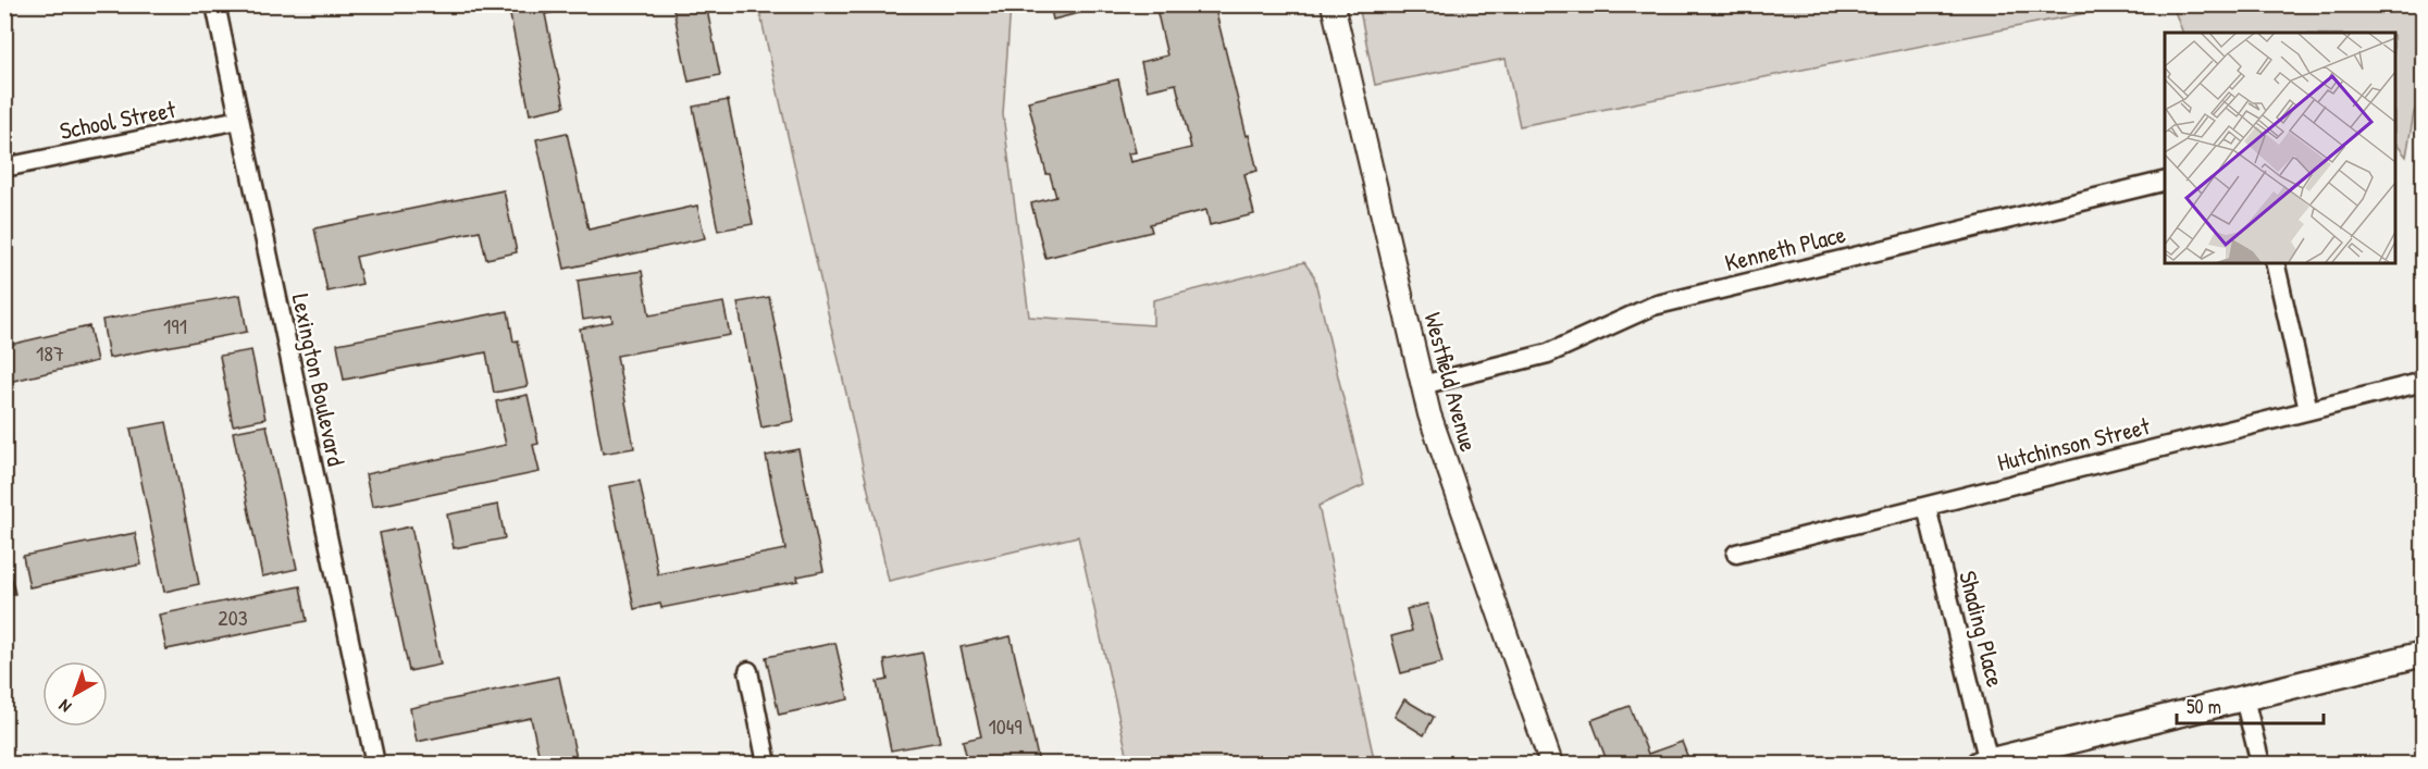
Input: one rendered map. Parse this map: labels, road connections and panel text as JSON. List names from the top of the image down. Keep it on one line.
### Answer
{"streets":{"street":["School Street","Kenneth Place","Lexington Boulevard","Westfield Avenue","Hutchinson Street","Shading Place"]},"crossings":[["School Street","Lexington Boulevard"],["Kenneth Place","Westfield Avenue"],["Hutchinson Street","Shading Place"]],"house_numbers":["191","187","203","1049"],"scale_bar":"50 m","north":"bottom left"}
